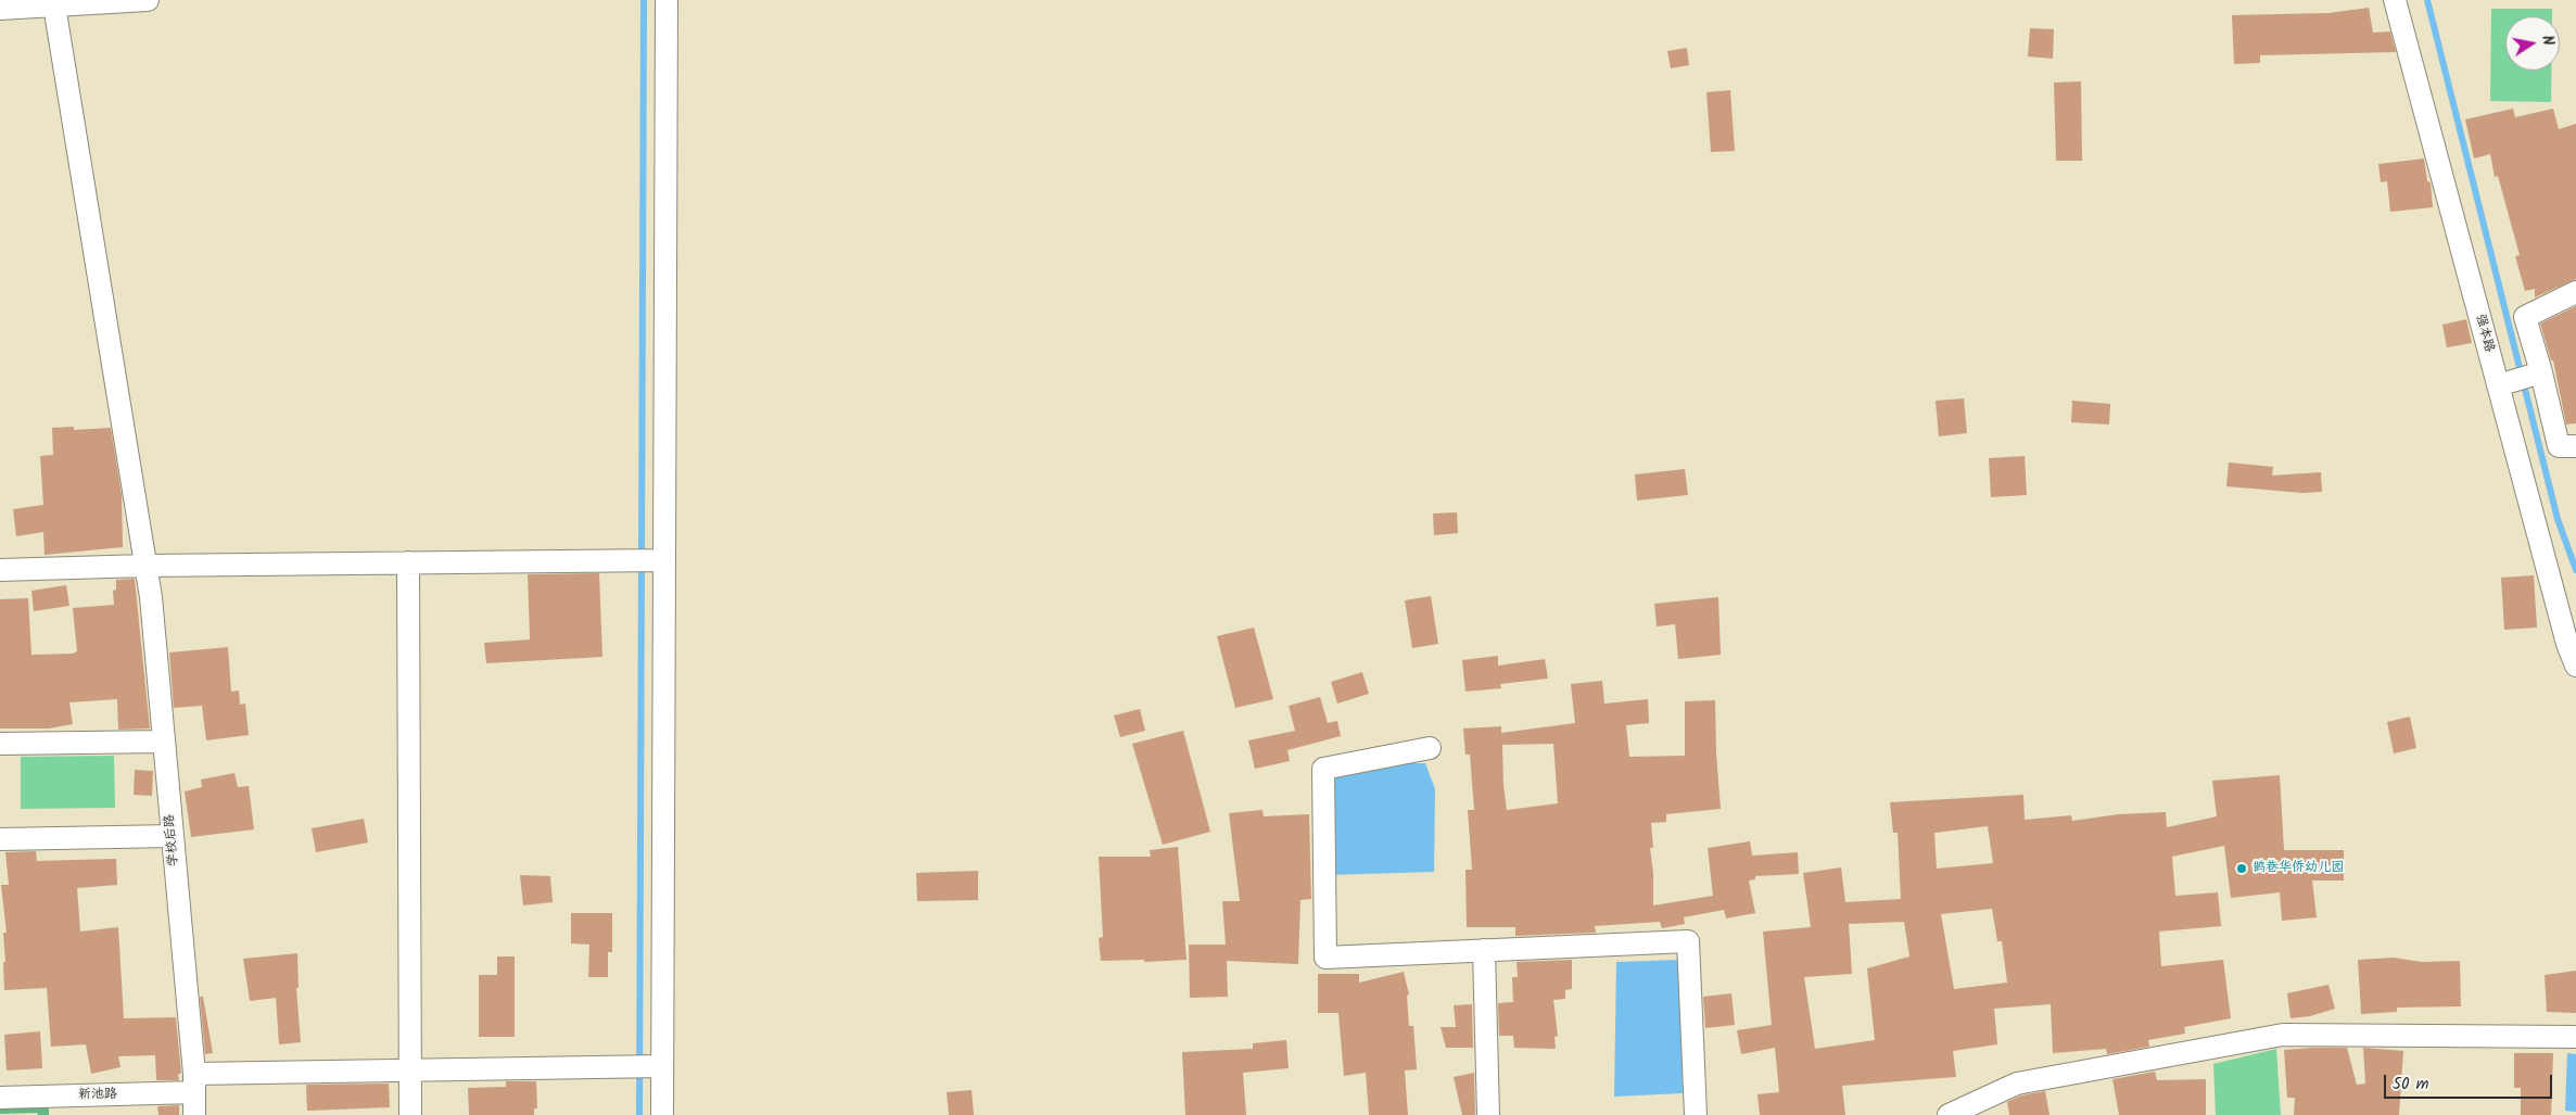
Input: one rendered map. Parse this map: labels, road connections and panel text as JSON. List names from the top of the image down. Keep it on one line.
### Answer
{"streets":{"street":["强本路","学校后路","新池路"]},"crossings":[["学校后路","新池路"]],"places":["鹊巷华侨幼儿园"],"scale_bar":"50 m","north":"right"}
